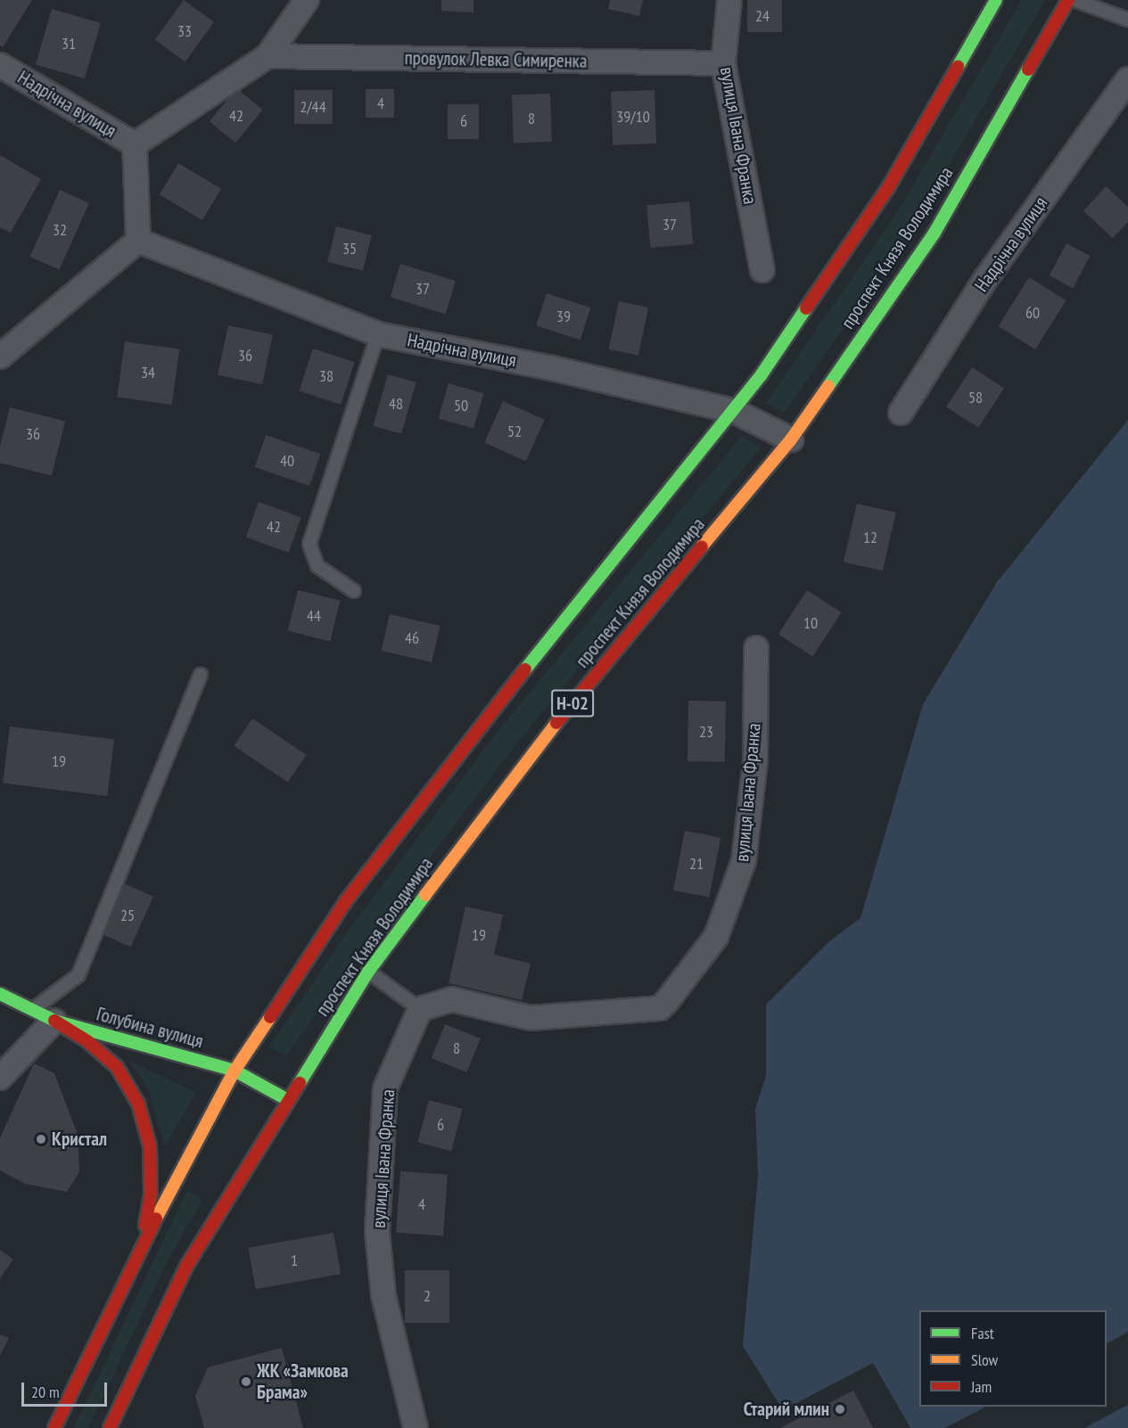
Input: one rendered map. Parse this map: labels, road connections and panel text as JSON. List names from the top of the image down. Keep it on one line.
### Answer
{"streets":{"main road":["проспект Князя Володимира","Н-02","Голубина вулиця"],"street":["провулок Левка Симиренка","Надрічна вулиця","вулиця Івана Франка"]},"crossings":[["провулок Левка Симиренка","вулиця Івана Франка"],["Надрічна вулиця","проспект Князя Володимира"],["проспект Князя Володимира","Голубина вулиця"]],"places":["Кристал","ЖК «Замкова Брама»","Старий млин"],"house_numbers":["24","33","31","4","2/44","42","39/10","8","6","37","32","35","37","60","39","36","34","38","58","48","50","52","36","40","42","12","44","10","46","23","19","21","25","19","8","6","4","1","2"],"legend":["Fast","Slow","Jam"],"scale_bar":"20 m"}
